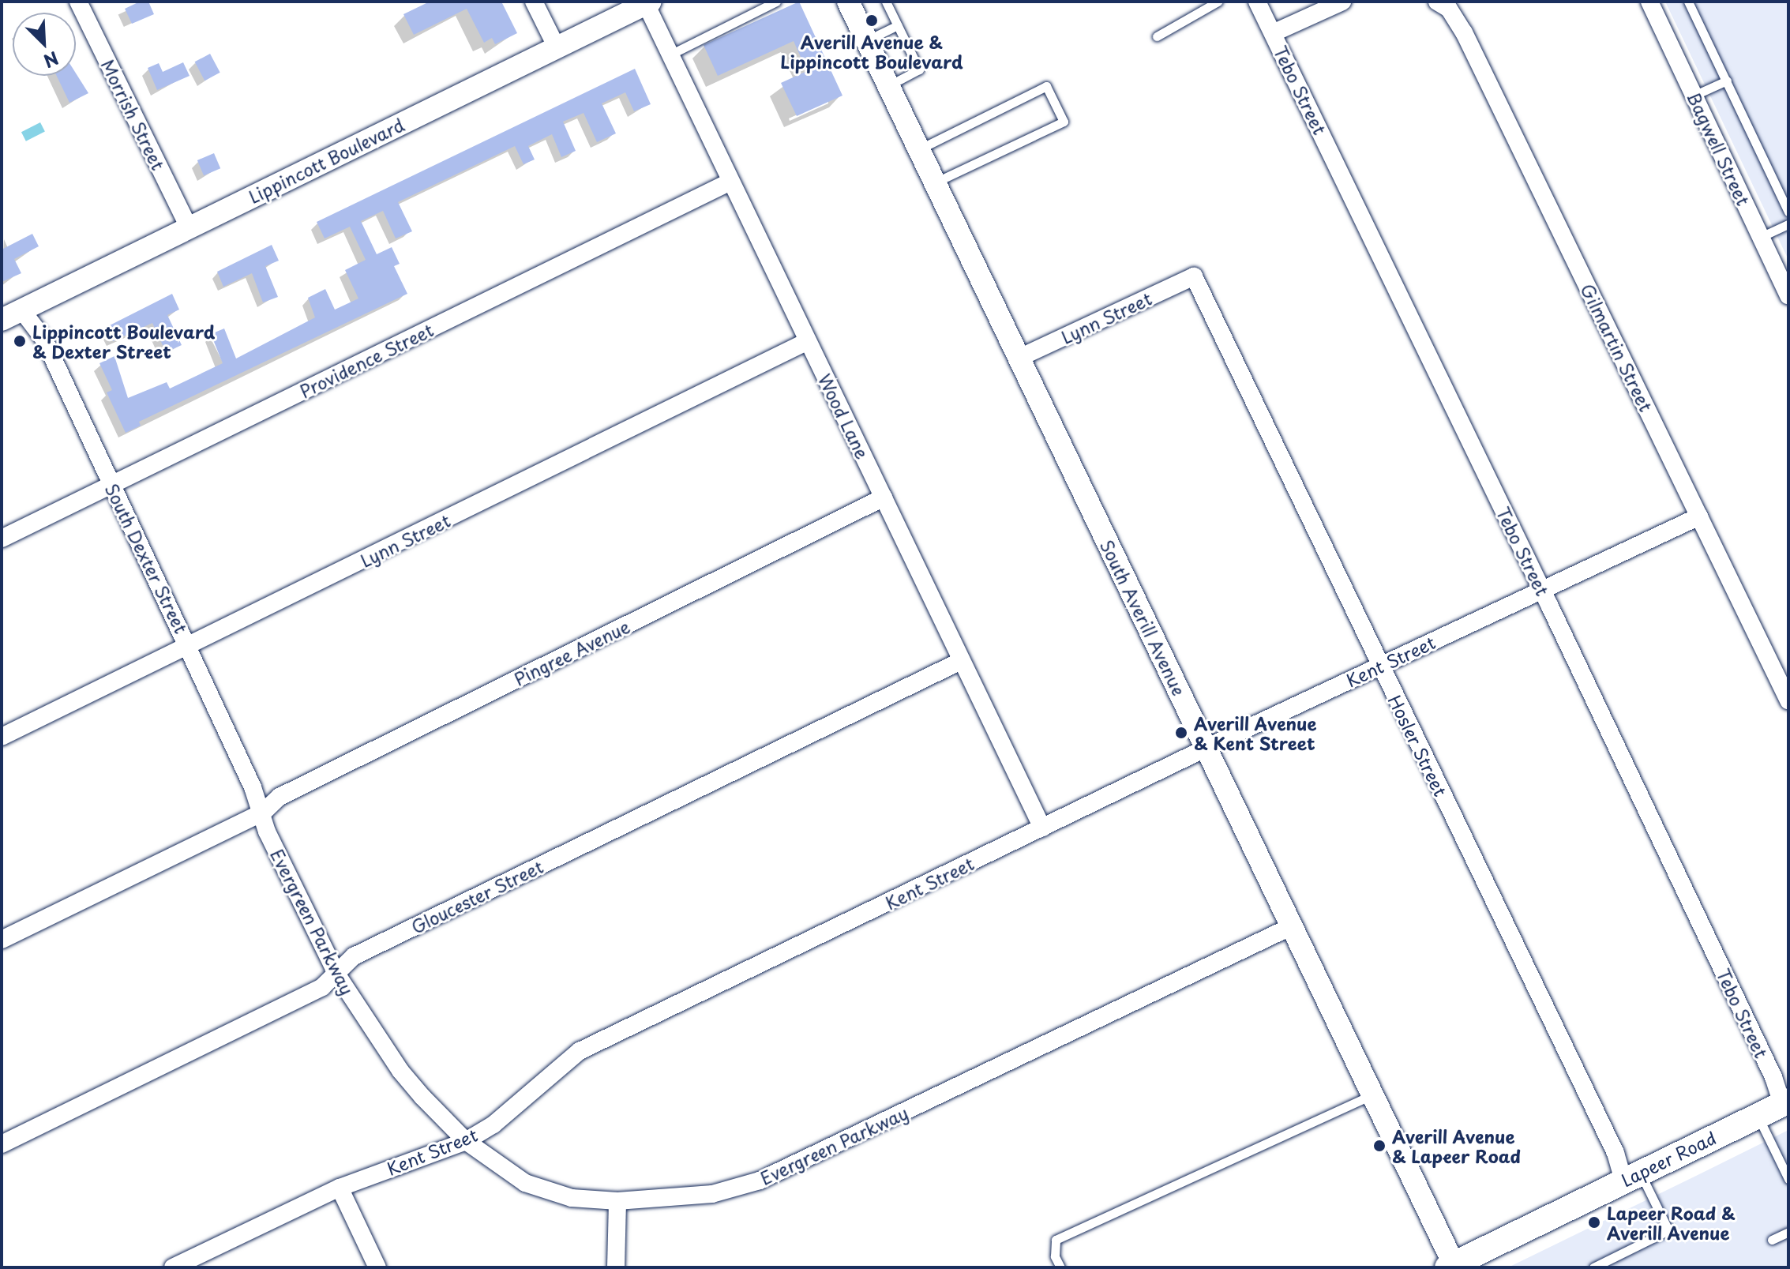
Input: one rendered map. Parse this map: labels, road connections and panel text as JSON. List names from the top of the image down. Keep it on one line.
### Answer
{"streets":{"main road":["Lapeer Road"],"street":["Tebo Street","Morrish Street","Bagwell Street","Lippincott Boulevard","Lynn Street","Gilmartin Street","Providence Street","Wood Lane","South Dexter Street","South Averill Avenue","Pingree Avenue","Kent Street","Hosler Street","Gloucester Street","Evergreen Parkway"]},"crossings":[["Tebo Street","Kent Street"],["Tebo Street","Lapeer Road"],["Morrish Street","Lippincott Boulevard"],["Lippincott Boulevard","Wood Lane"],["Lippincott Boulevard","South Dexter Street"],["Lynn Street","Wood Lane"],["Lynn Street","South Dexter Street"],["Lynn Street","South Averill Avenue"],["Lynn Street","Hosler Street"],["Gilmartin Street","Kent Street"],["Providence Street","Wood Lane"],["Providence Street","South Dexter Street"],["Wood Lane","Pingree Avenue"],["Wood Lane","Kent Street"],["Wood Lane","Gloucester Street"],["South Dexter Street","Pingree Avenue"],["South Dexter Street","Evergreen Parkway"],["South Averill Avenue","Kent Street"],["South Averill Avenue","Evergreen Parkway"],["South Averill Avenue","Lapeer Road"],["Pingree Avenue","Evergreen Parkway"],["Kent Street","Hosler Street"],["Kent Street","Evergreen Parkway"],["Hosler Street","Lapeer Road"],["Gloucester Street","Evergreen Parkway"]],"places":["Averill Avenue & Lippincott Boulevard","Lippincott Boulevard & Dexter Street","Averill Avenue & Kent Street","Averill Avenue & Lapeer Road","Lapeer Road & Averill Avenue"],"north":"bottom right"}
